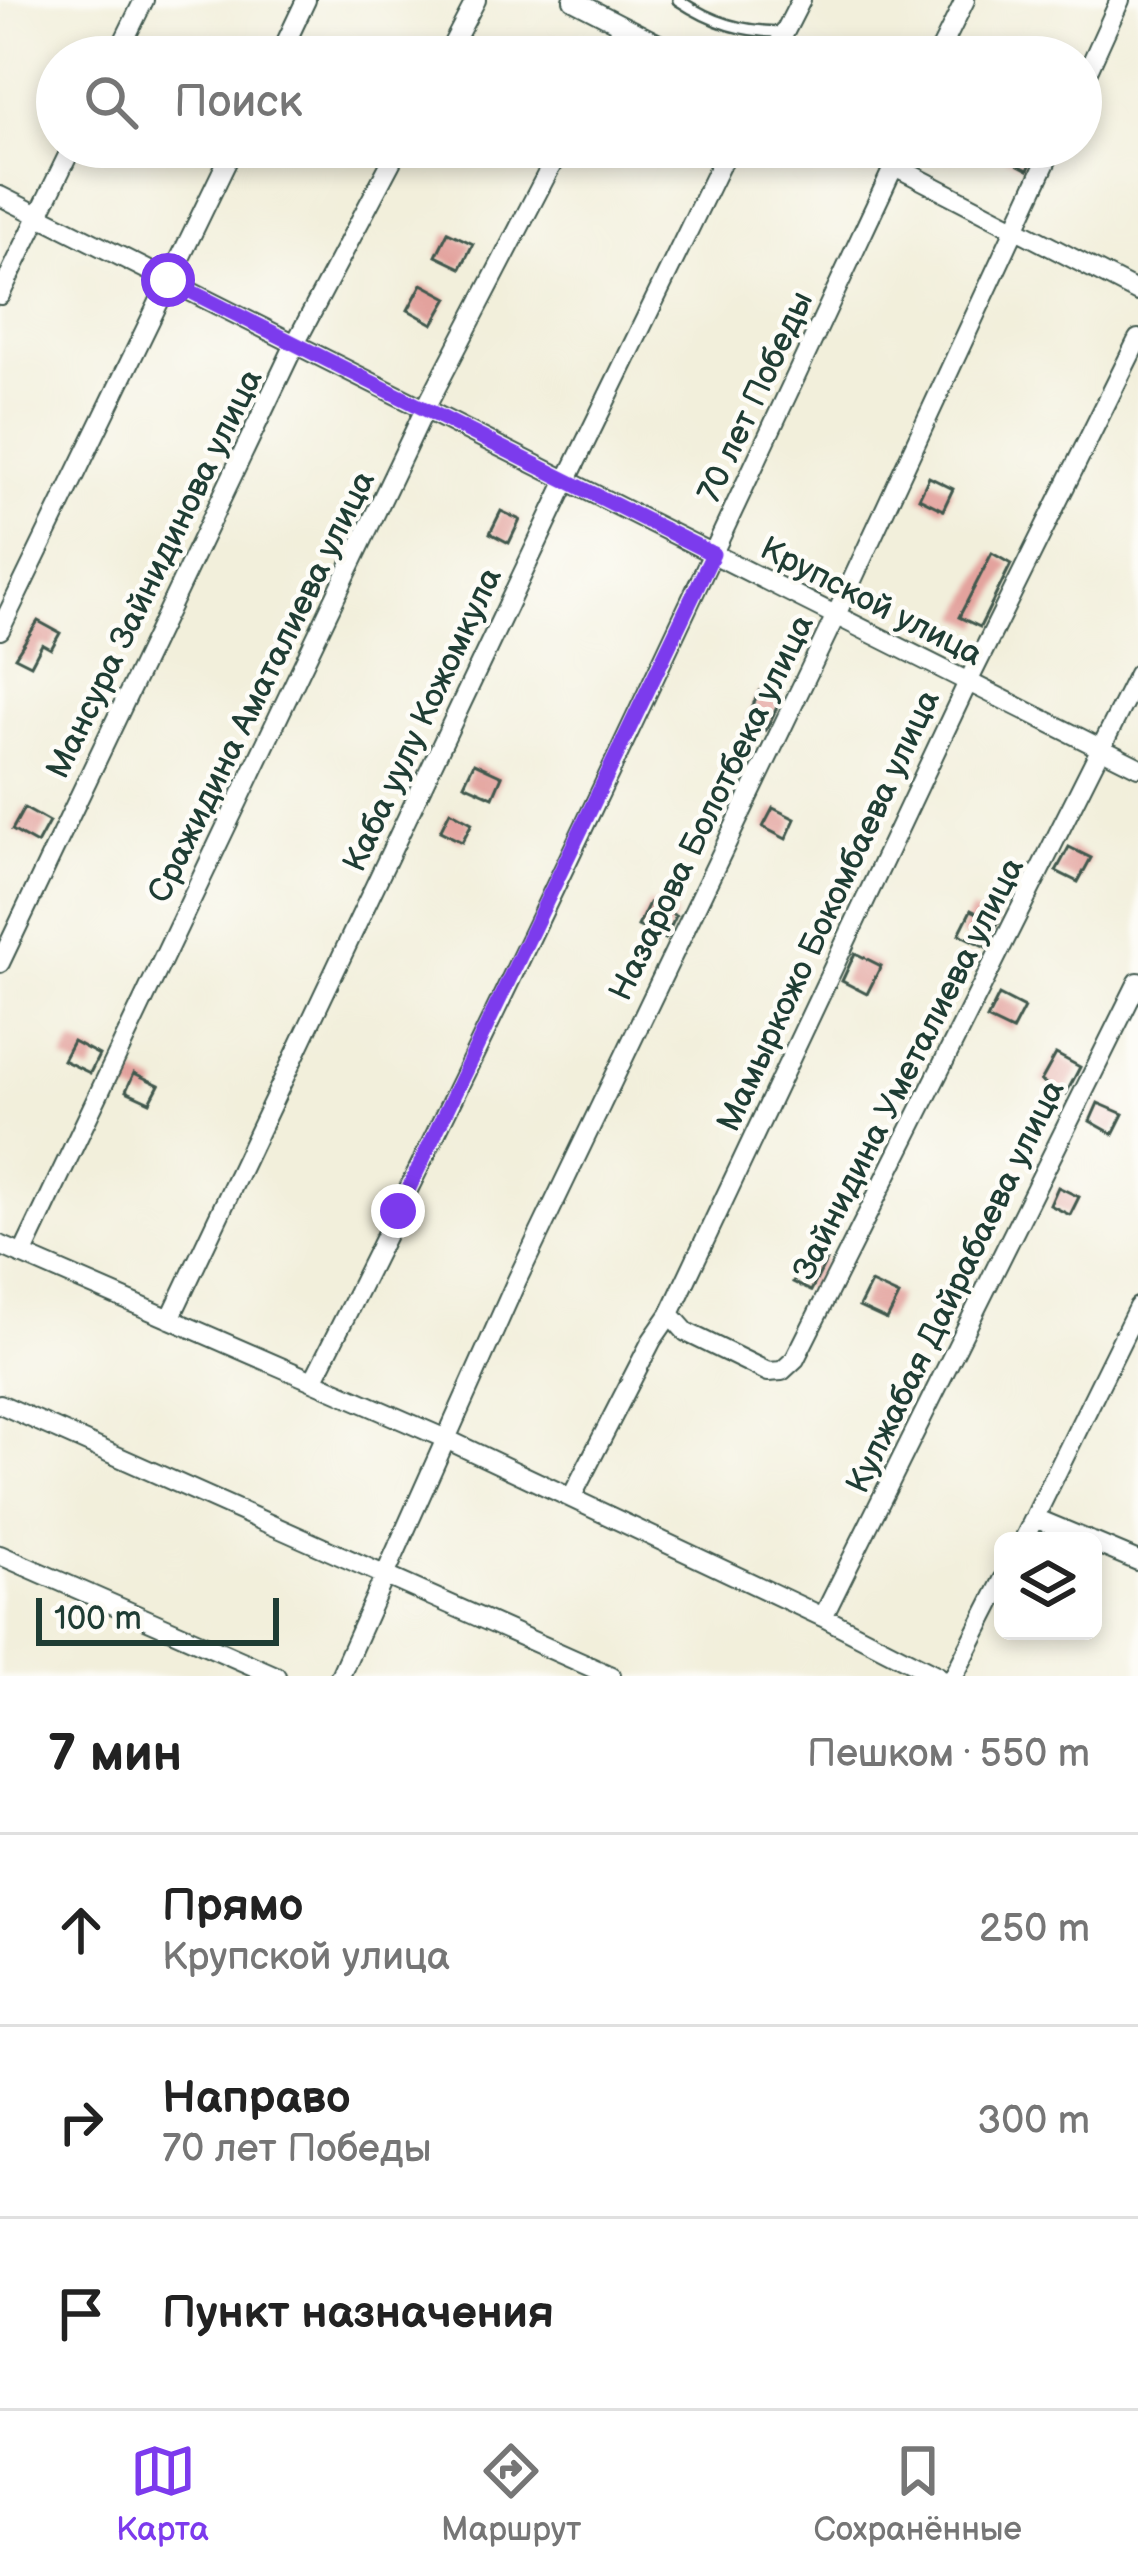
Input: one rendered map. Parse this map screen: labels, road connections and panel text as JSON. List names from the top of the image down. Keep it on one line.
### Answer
{"streets":{"street":["70 лет Победы","Мансура Зайнидинова улица","Крупской улица","Сражидина Аматалиева улица","Каба уулу Кожомкула","Назарова Болотбека улица","Мамыркожо Бокомбаева улица","Зайнидина Уметалиева улица","Кулжабая Дайрабаева улица"]},"crossings":[["70 лет Победы","Крупской улица"],["Мансура Зайнидинова улица","Крупской улица"],["Крупской улица","Сражидина Аматалиева улица"],["Крупской улица","Каба уулу Кожомкула"],["Крупской улица","Назарова Болотбека улица"],["Крупской улица","Мамыркожо Бокомбаева улица"],["Крупской улица","Зайнидина Уметалиева улица"],["Мамыркожо Бокомбаева улица","Зайнидина Уметалиева улица"]],"scale_bar":"100 m","page":{"search":"Поиск","scale":"100 m","heading":["7 мин","Пешком · 550 m"],"list":[["Прямо","Крупской улица","250 m"],["Направо","70 лет Победы","300 m"],"Пункт назначения"],"nav":["Карта","Маршрут","Сохранённые"]}}
